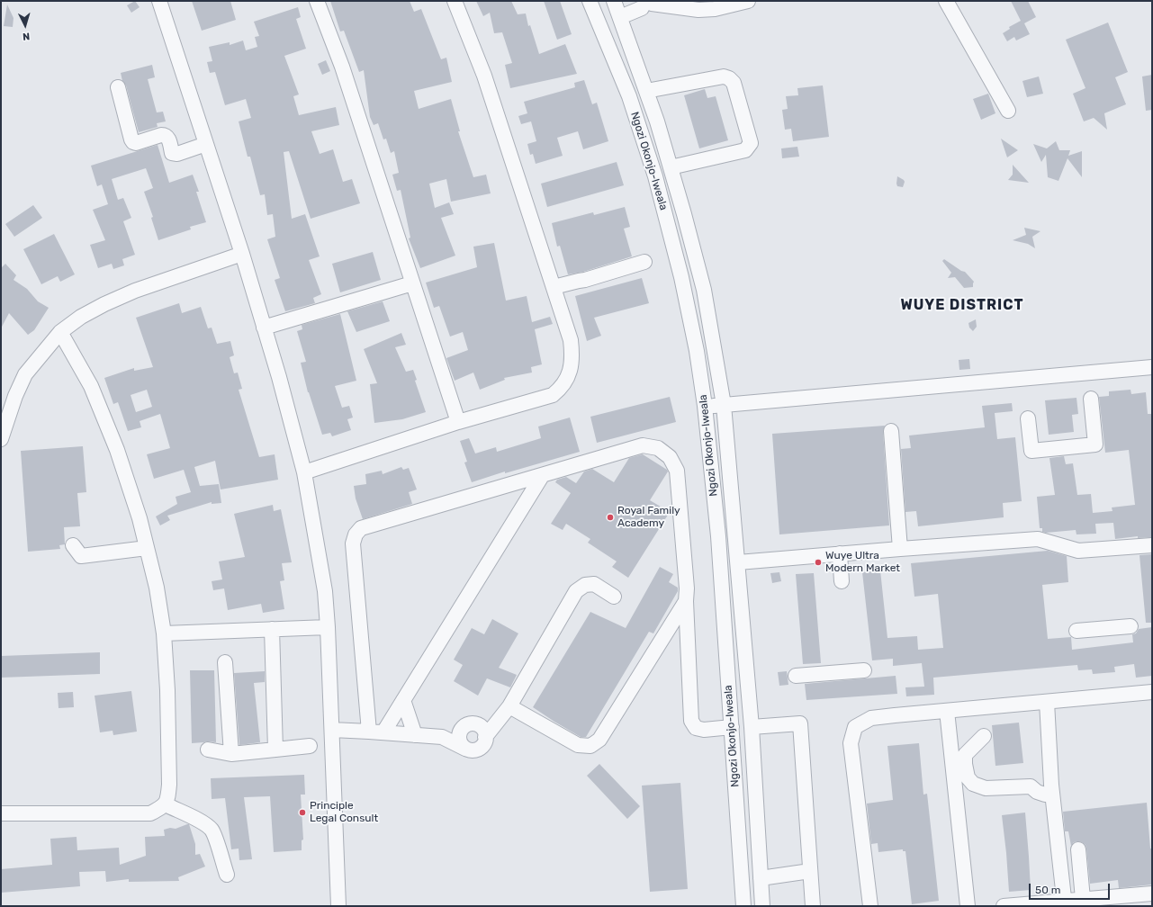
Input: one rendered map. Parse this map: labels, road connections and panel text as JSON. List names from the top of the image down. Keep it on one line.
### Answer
{"streets":{"street":["Ngozi Okonjo-Iweala"]},"districts":["WUYE DISTRICT"],"places":["Royal Family Academy","Wuye Ultra Modern Market","Principle Legal Consult"],"scale_bar":"50 m","north":"bottom"}
